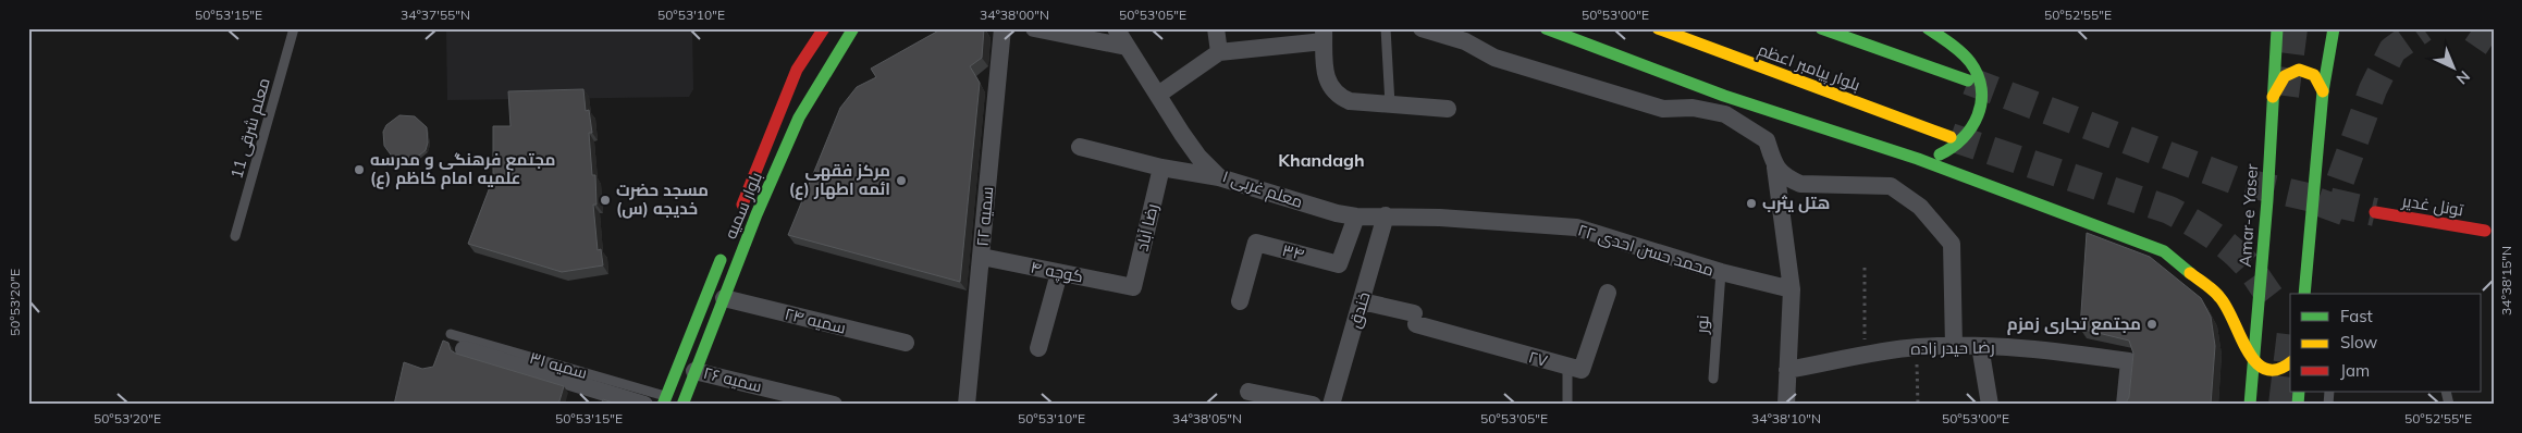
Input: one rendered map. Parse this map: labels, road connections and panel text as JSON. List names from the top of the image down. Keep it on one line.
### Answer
{"streets":{"main road":["بلوار پیامبر اعظم","بلوار سمیه","تونل غدیر","Amar-e Yaser"],"street":["معلم غربی ۱","سمیه ۲۲","رضا آباد","۲۲ محمد حسن احدی","۳۴","کوچه ۴","خندق","سمیه ۲۴","رضا حیدر زاده","۲۷","سمیه ۳۱","سمیه ۲۶"],"lane":["معلم شرقی 11","نور"]},"crossings":[["معلم غربی ۱","۲۲ محمد حسن احدی"],["معلم غربی ۱","۳۴"],["معلم غربی ۱","خندق"],["بلوار سمیه","سمیه ۲۴"],["بلوار سمیه","سمیه ۳۱"],["بلوار سمیه","سمیه ۲۶"],["سمیه ۲۲","کوچه ۴"],["رضا آباد","کوچه ۴"],["۲۲ محمد حسن احدی","خندق"],["۲۲ محمد حسن احدی","نور"],["خندق","۲۷"]],"districts":["Khandagh"],"places":["مجتمع فرهنگی و مدرسه علمیه امام کاظم (ع)","مرکز فقهی ائمه اطهار (ع)","مسجد حضرت خدیجه (س)","هتل یثرب","مجتمع تجاری زمزم"],"legend":["Fast","Slow","Jam"],"north":"bottom right","coordinates":["50°53'15\"E","34°37'55\"N","50°53'10\"E","34°38'00\"N","50°53'05\"E","50°53'00\"E","50°52'55\"E","34°38'15\"N","50°53'20\"E","34°38'05\"N","34°38'10\"N"]}
